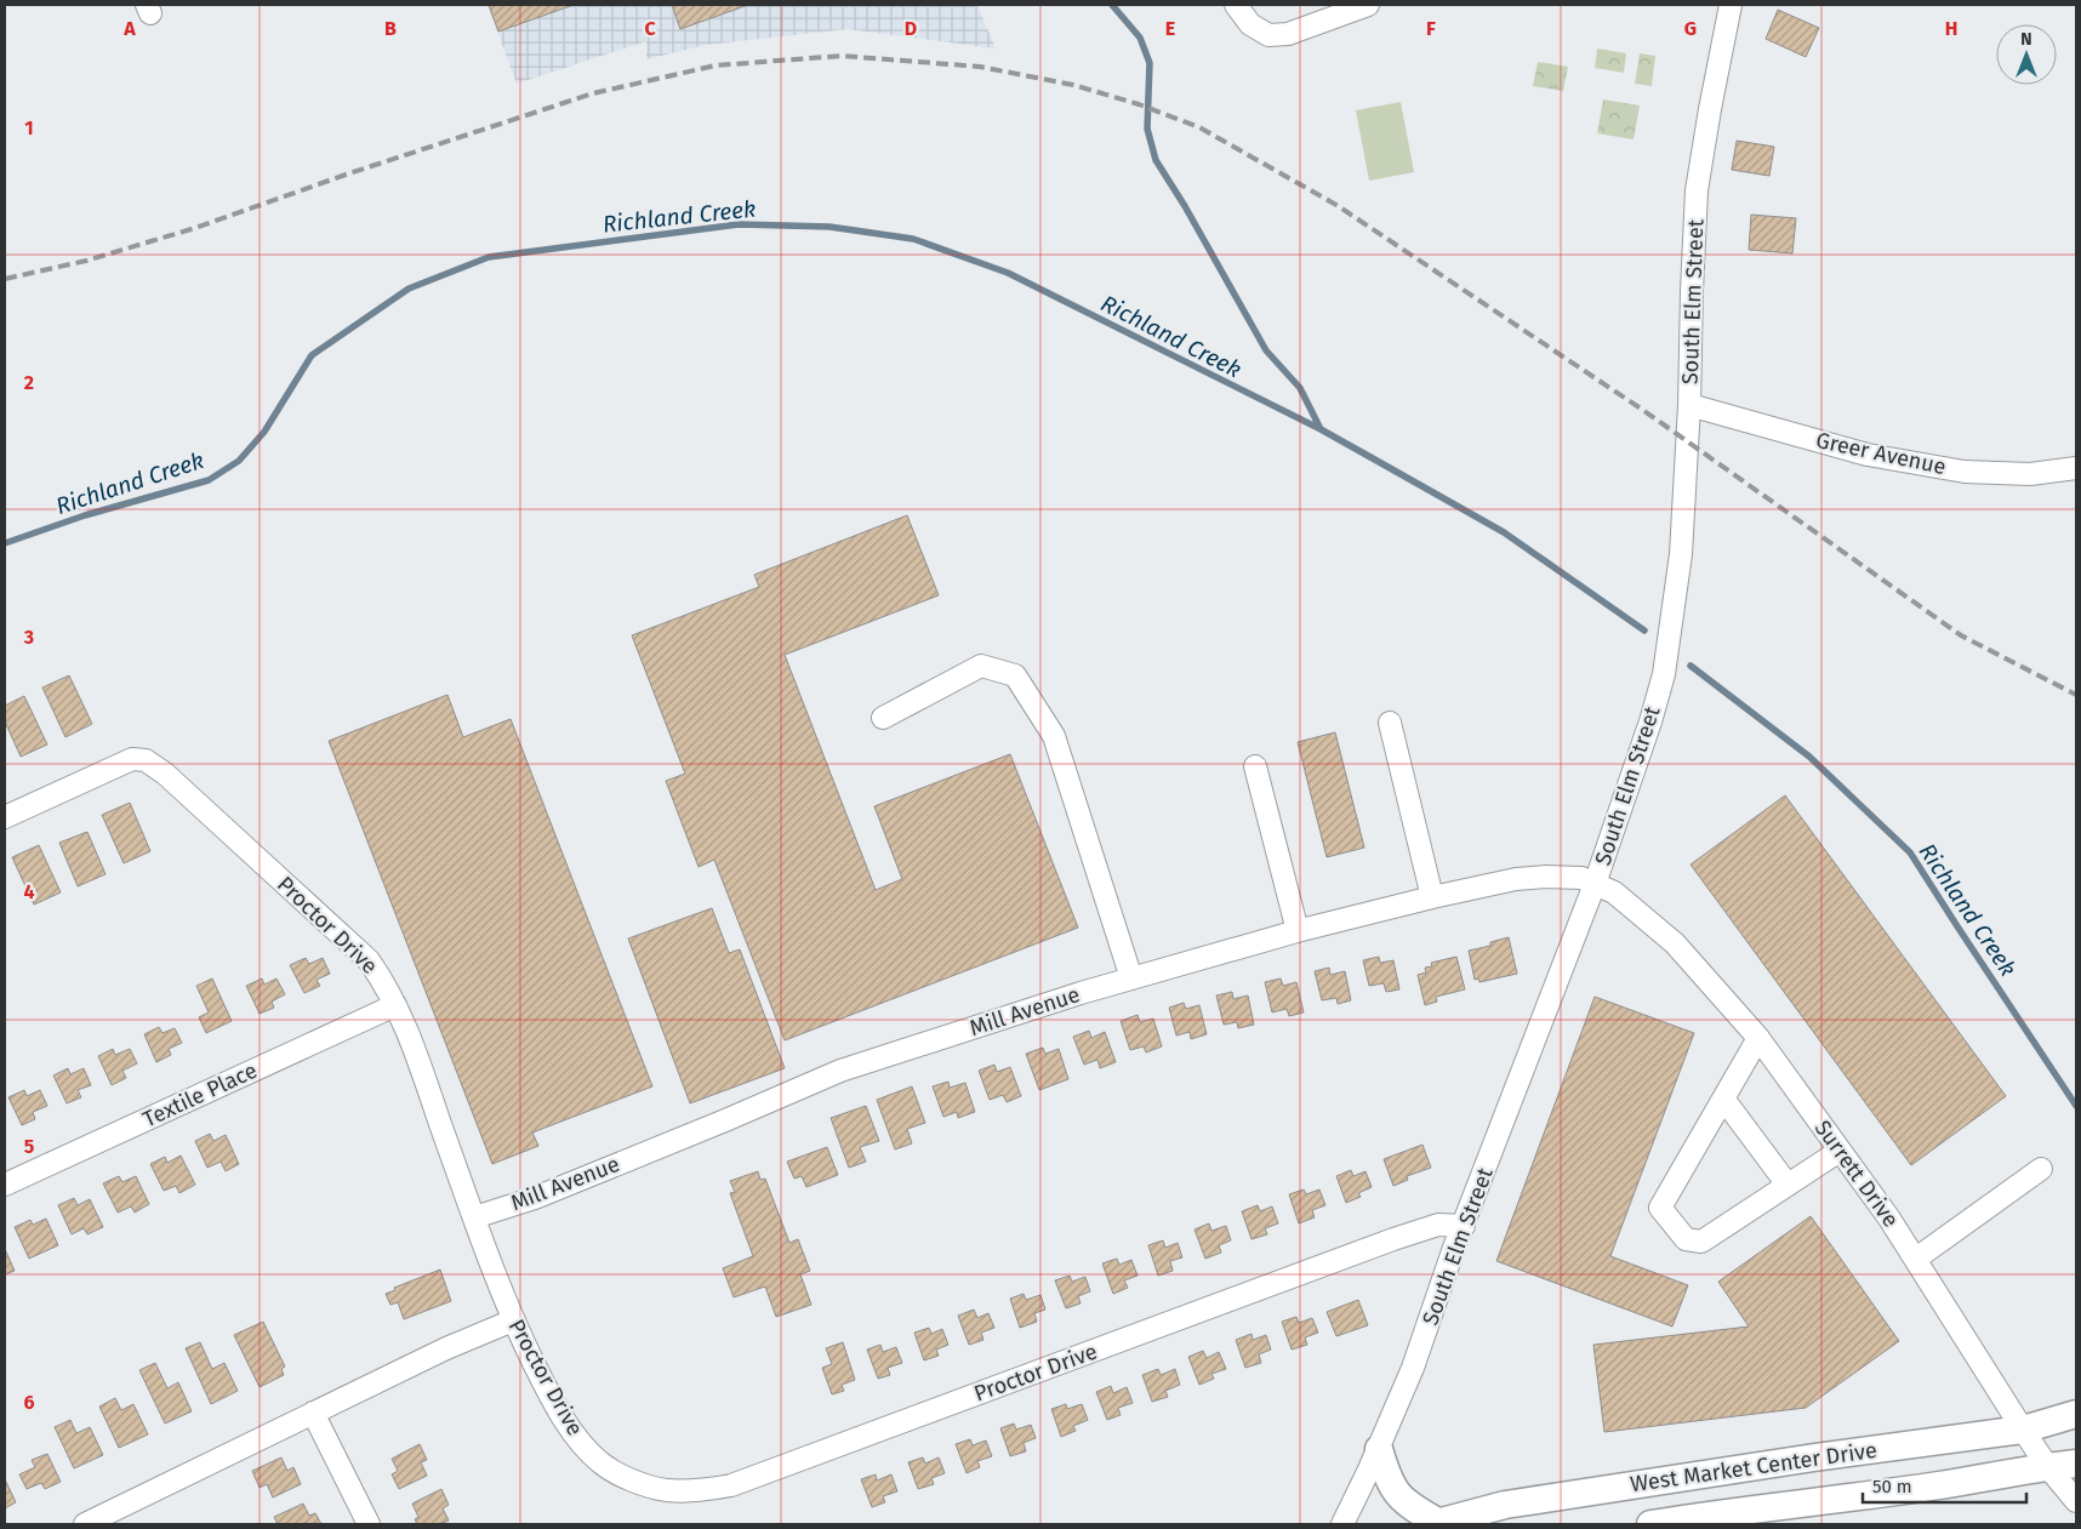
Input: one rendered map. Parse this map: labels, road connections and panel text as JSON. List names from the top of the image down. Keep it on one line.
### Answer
{"streets":{"main road":["West Market Center Drive"],"street":["South Elm Street","Greer Avenue","Proctor Drive","Mill Avenue","Textile Place","Surrett Drive"]},"crossings":[["South Elm Street","Greer Avenue"],["South Elm Street","Proctor Drive"],["South Elm Street","Mill Avenue"],["South Elm Street","Surrett Drive"],["Proctor Drive","Mill Avenue"],["Proctor Drive","Textile Place"],["Mill Avenue","Surrett Drive"],["Surrett Drive","West Market Center Drive"]],"water":["Richland Creek"],"scale_bar":"50 m","north":"top","grid":{"columns":["A","B","C","D","E","F","G","H"],"rows":["1","2","3","4","5","6"]}}
